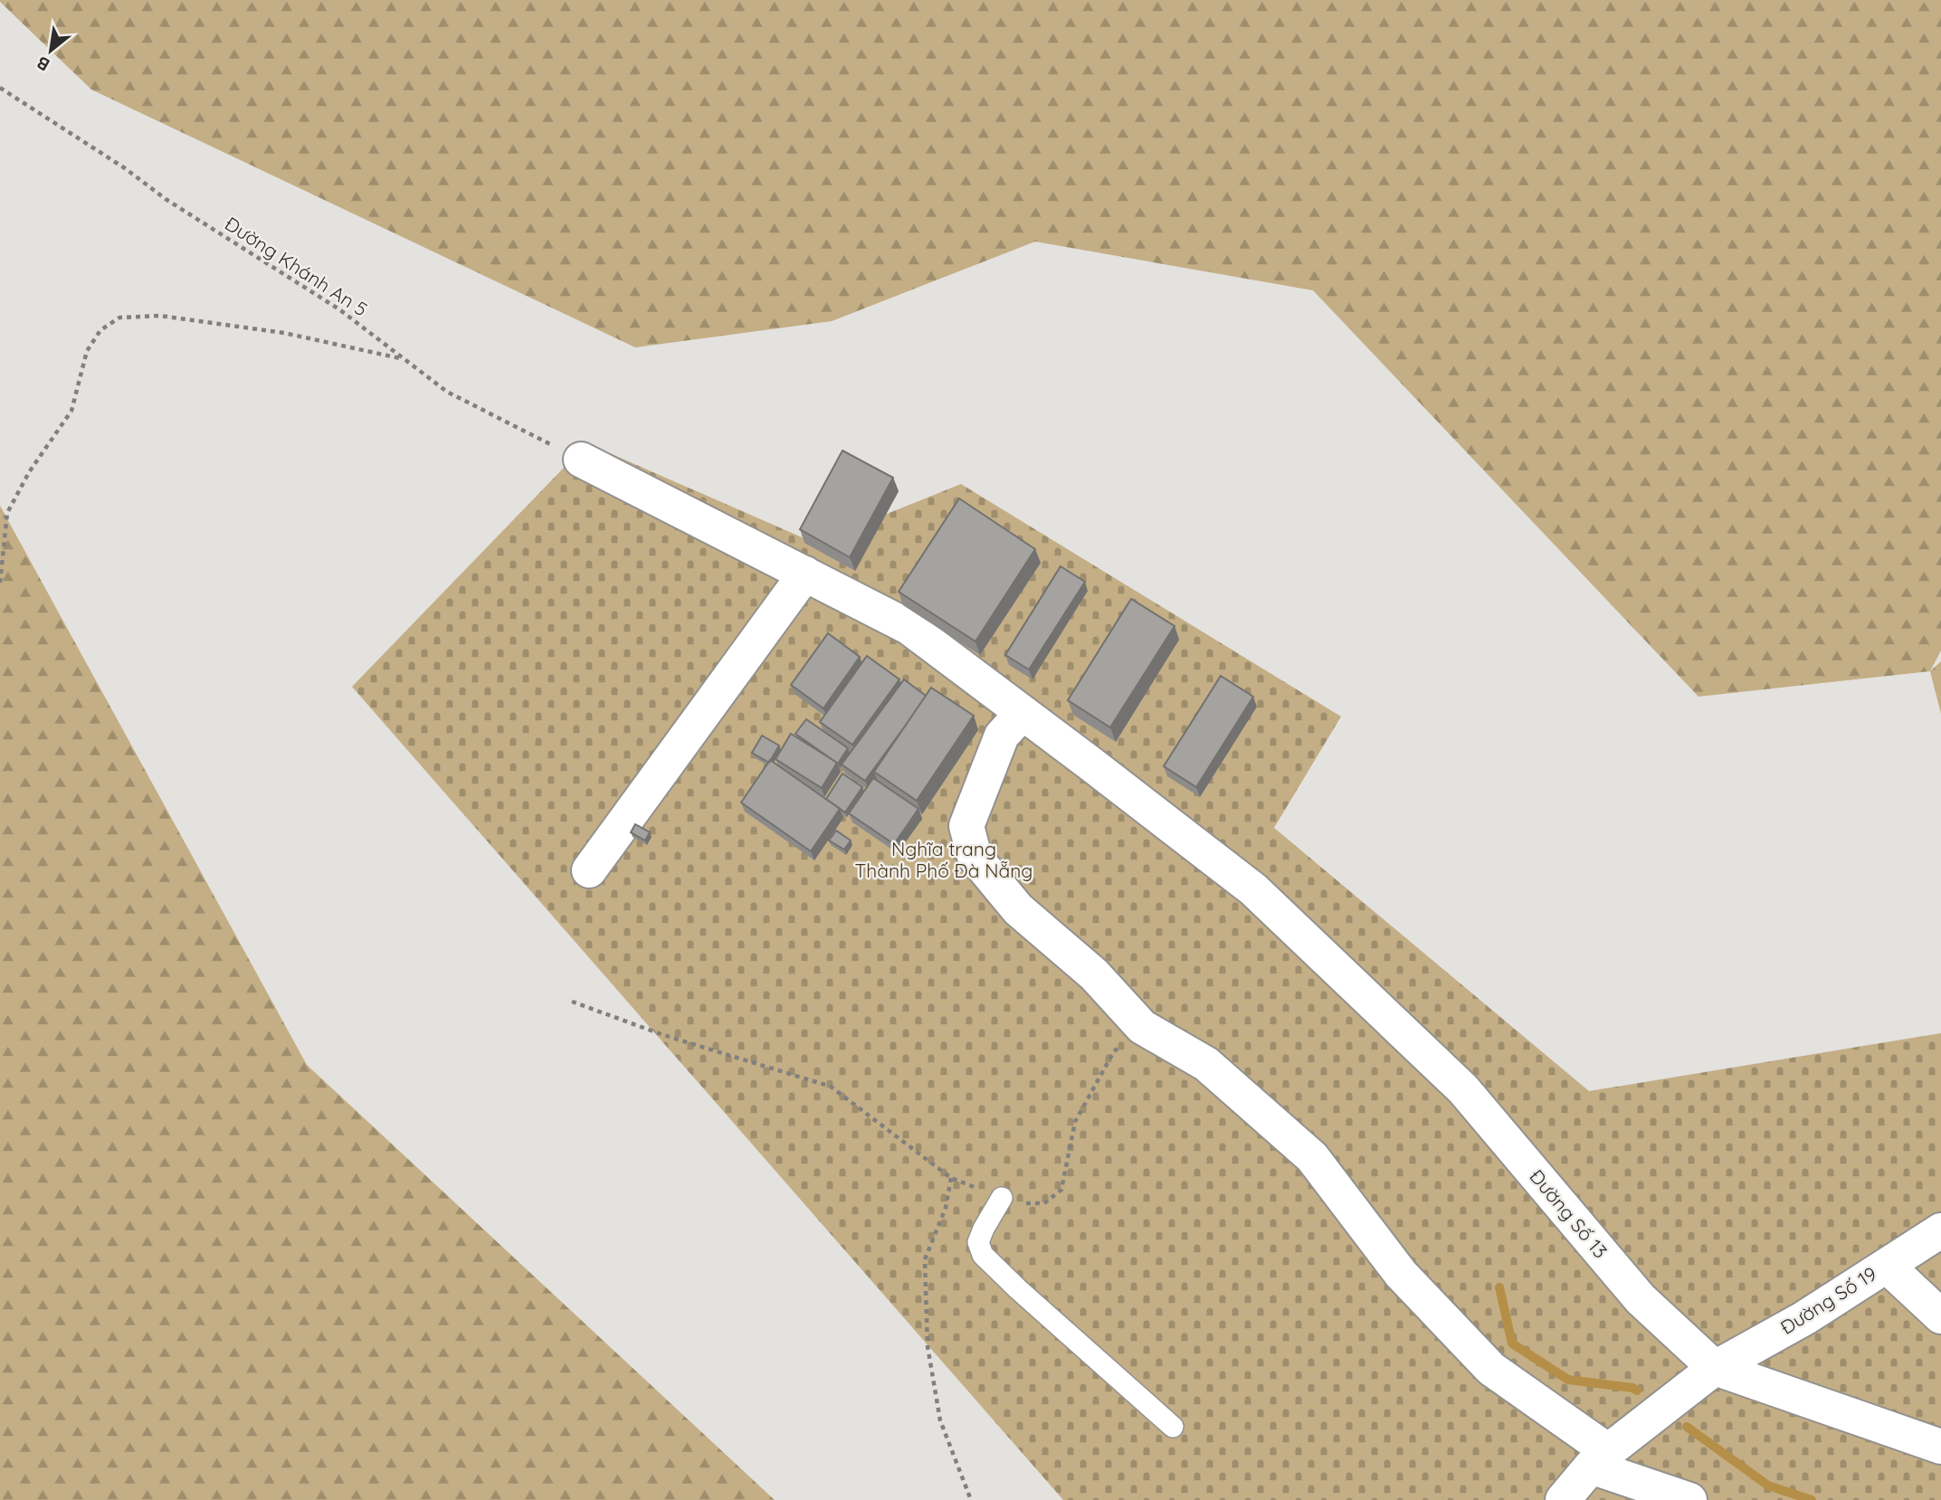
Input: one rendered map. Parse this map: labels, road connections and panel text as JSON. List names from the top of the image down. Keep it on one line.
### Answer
{"streets":{"street":["Đường Số 13","Đường Số 19"],"path":["Đường Khánh An 5"]},"crossings":[["Đường Khánh An 5","Đường Số 13"],["Đường Số 13","Đường Số 19"]],"parks":["Nghĩa trang Thành Phố Đà Nẵng"],"north":"bottom left"}
